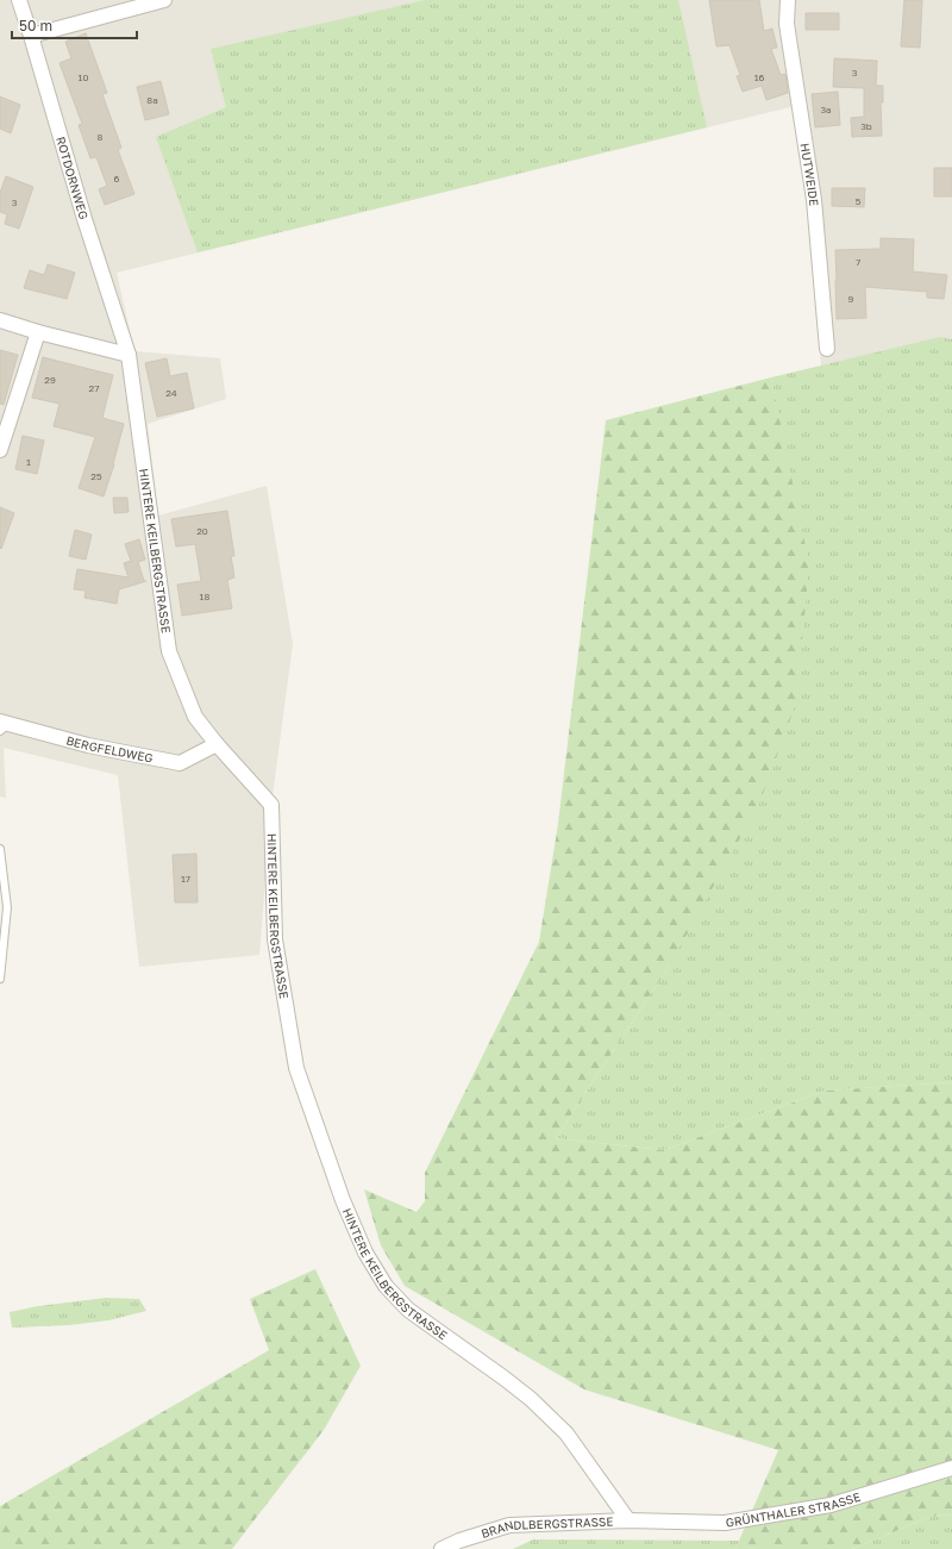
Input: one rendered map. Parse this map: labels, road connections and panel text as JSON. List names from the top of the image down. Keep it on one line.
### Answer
{"streets":{"street":["HUTWEIDE","ROTDORNWEG","HINTERE KEILBERGSTRASSE","BERGFELDWEG","GRÜNTHALER STRASSE","BRANDLBERGSTRASSE"]},"crossings":[["ROTDORNWEG","HINTERE KEILBERGSTRASSE"],["HINTERE KEILBERGSTRASSE","BERGFELDWEG"],["HINTERE KEILBERGSTRASSE","GRÜNTHALER STRASSE"],["HINTERE KEILBERGSTRASSE","BRANDLBERGSTRASSE"],["GRÜNTHALER STRASSE","BRANDLBERGSTRASSE"]],"house_numbers":["3","10","16","8a","3a","3b","8","6","5","3","7","9","29","27","24","1","25","20","18","17"],"scale_bar":"50 m"}
